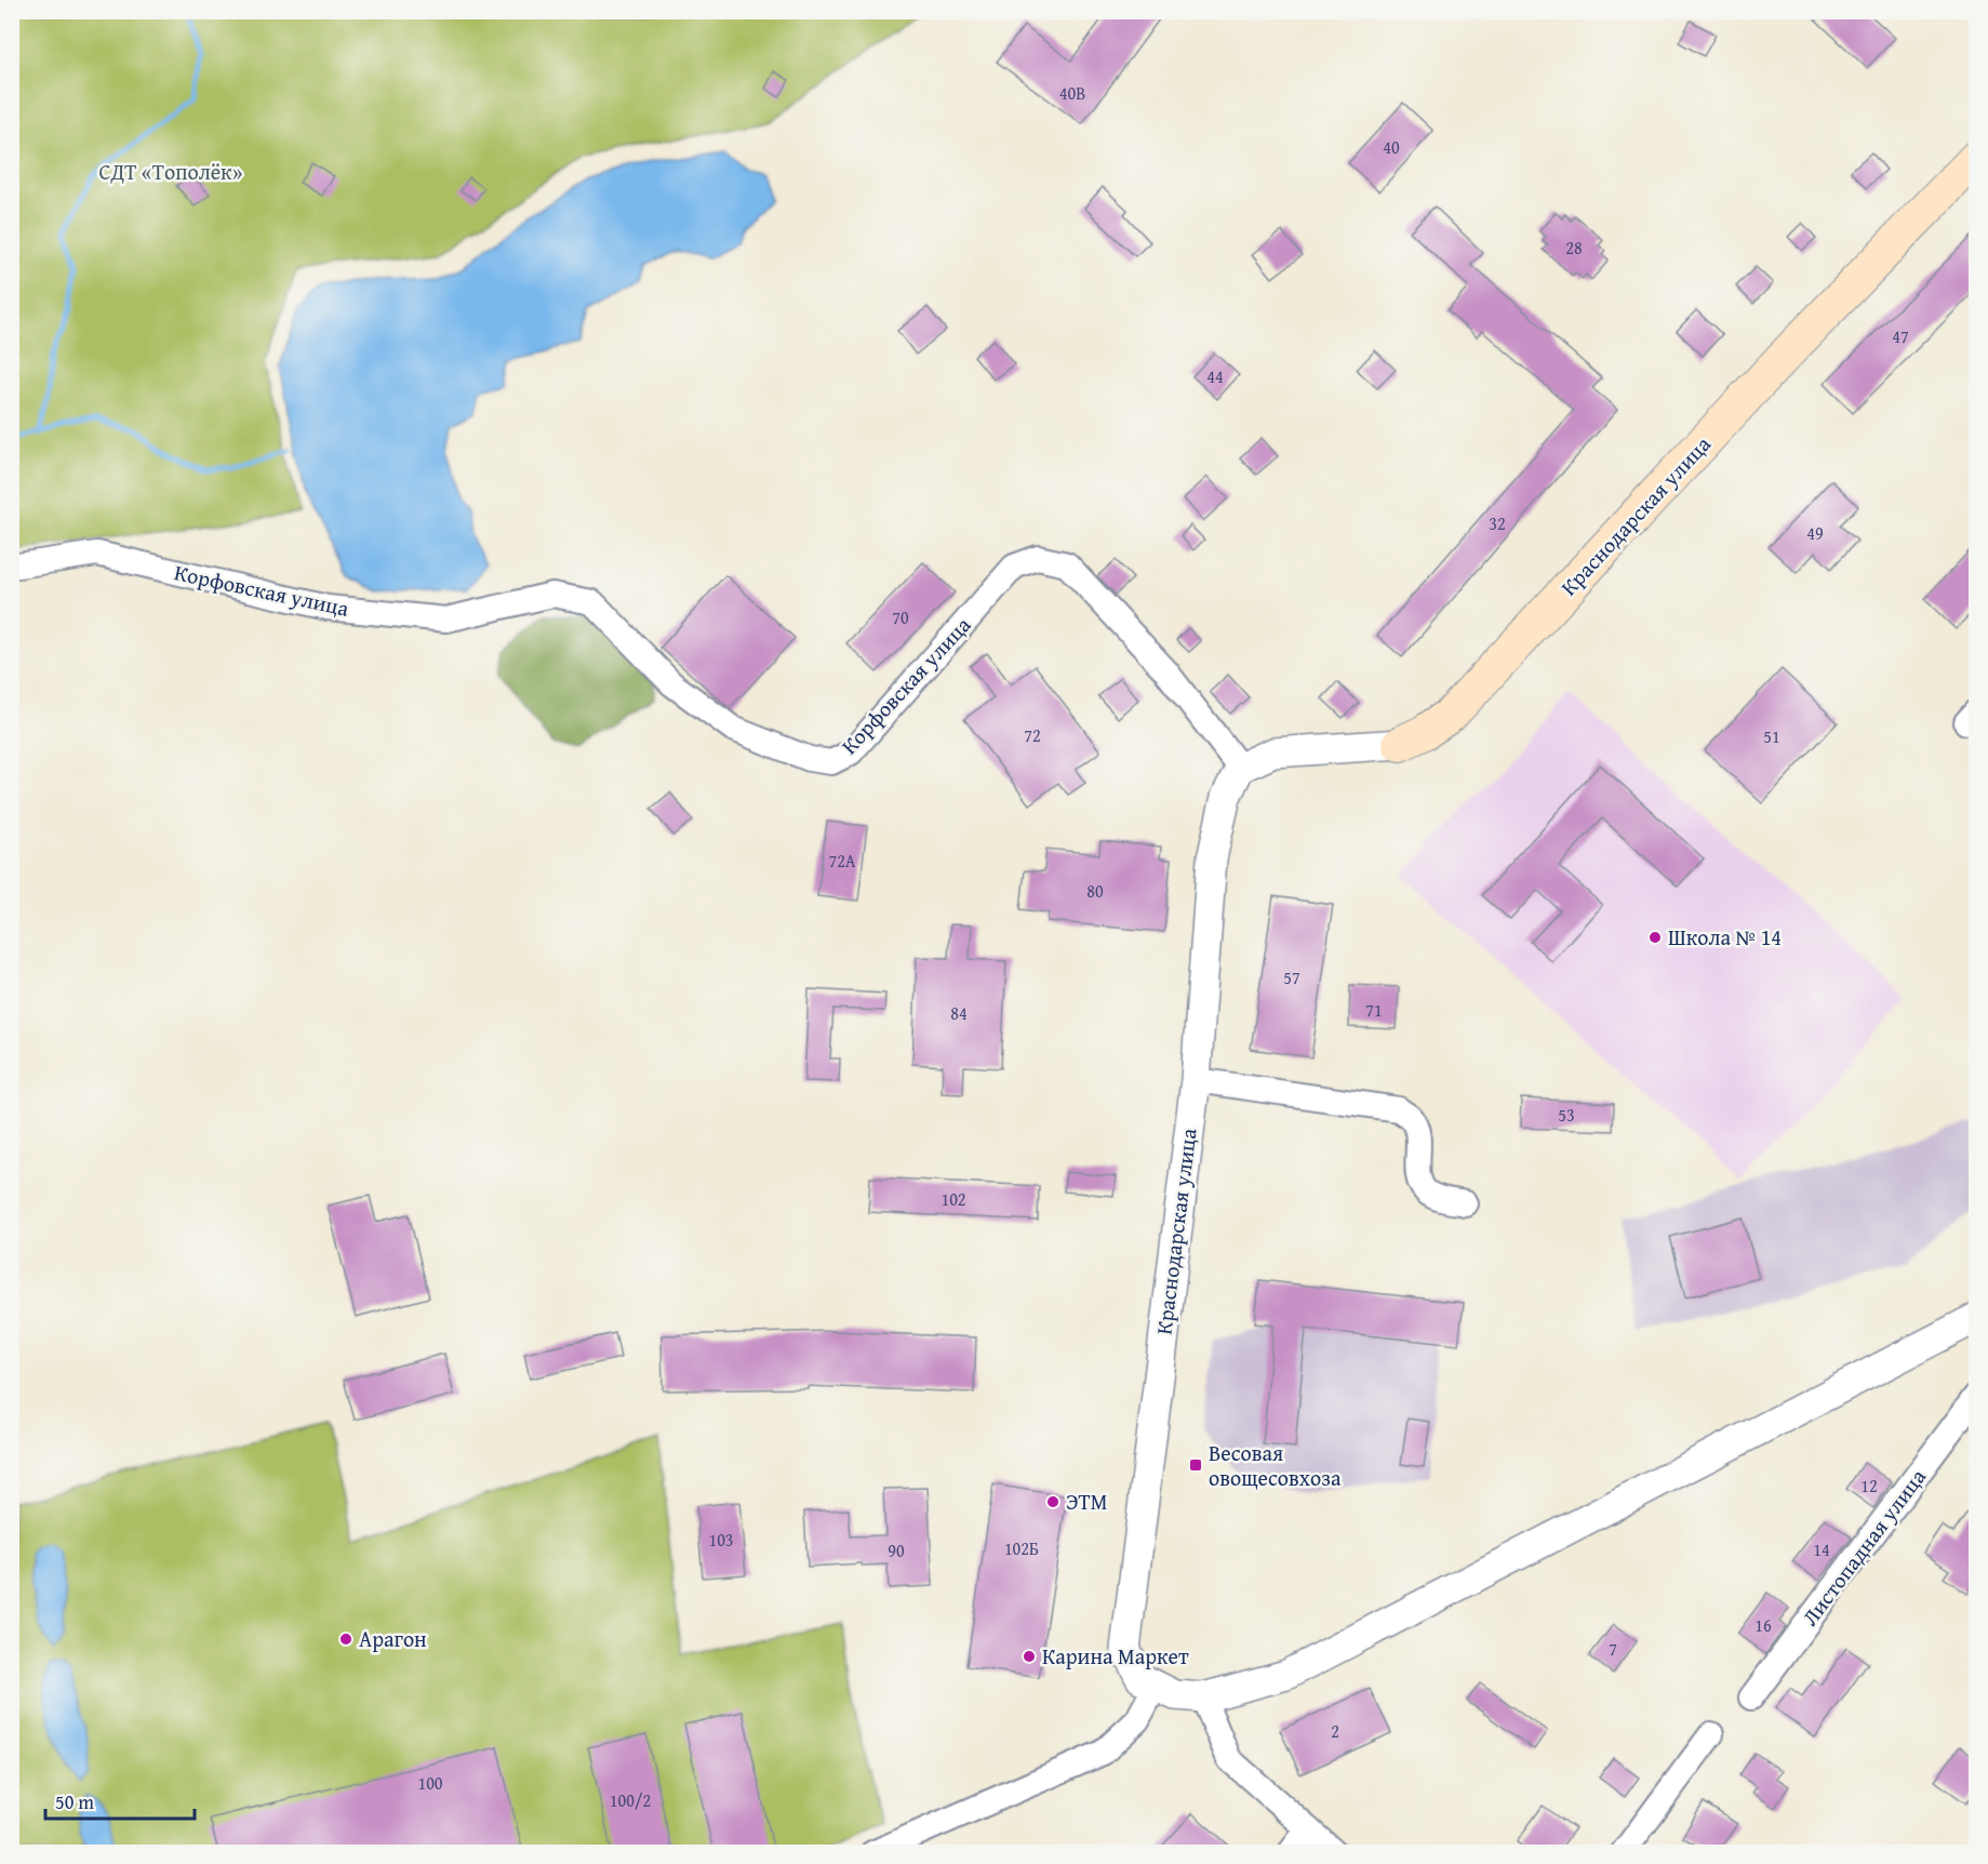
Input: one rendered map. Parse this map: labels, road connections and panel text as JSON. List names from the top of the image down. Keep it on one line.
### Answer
{"streets":{"main road":["Краснодарская улица"],"street":["Корфовская улица","Листопадная улица"]},"crossings":[["Краснодарская улица","Корфовская улица"]],"parks":["СДТ «Тополёк»"],"places":{"other":["Школа № 14","ЭТМ","Арагон","Карина Маркет"],"transit":["Весовая овощесовхоза"]},"house_numbers":["40В","40","28","47","44","32","49","70","72","51","72А","80","57","71","84","53","102","12","103","102Б","14","90","16","7","2","100","100/2"],"scale_bar":"50 m"}
